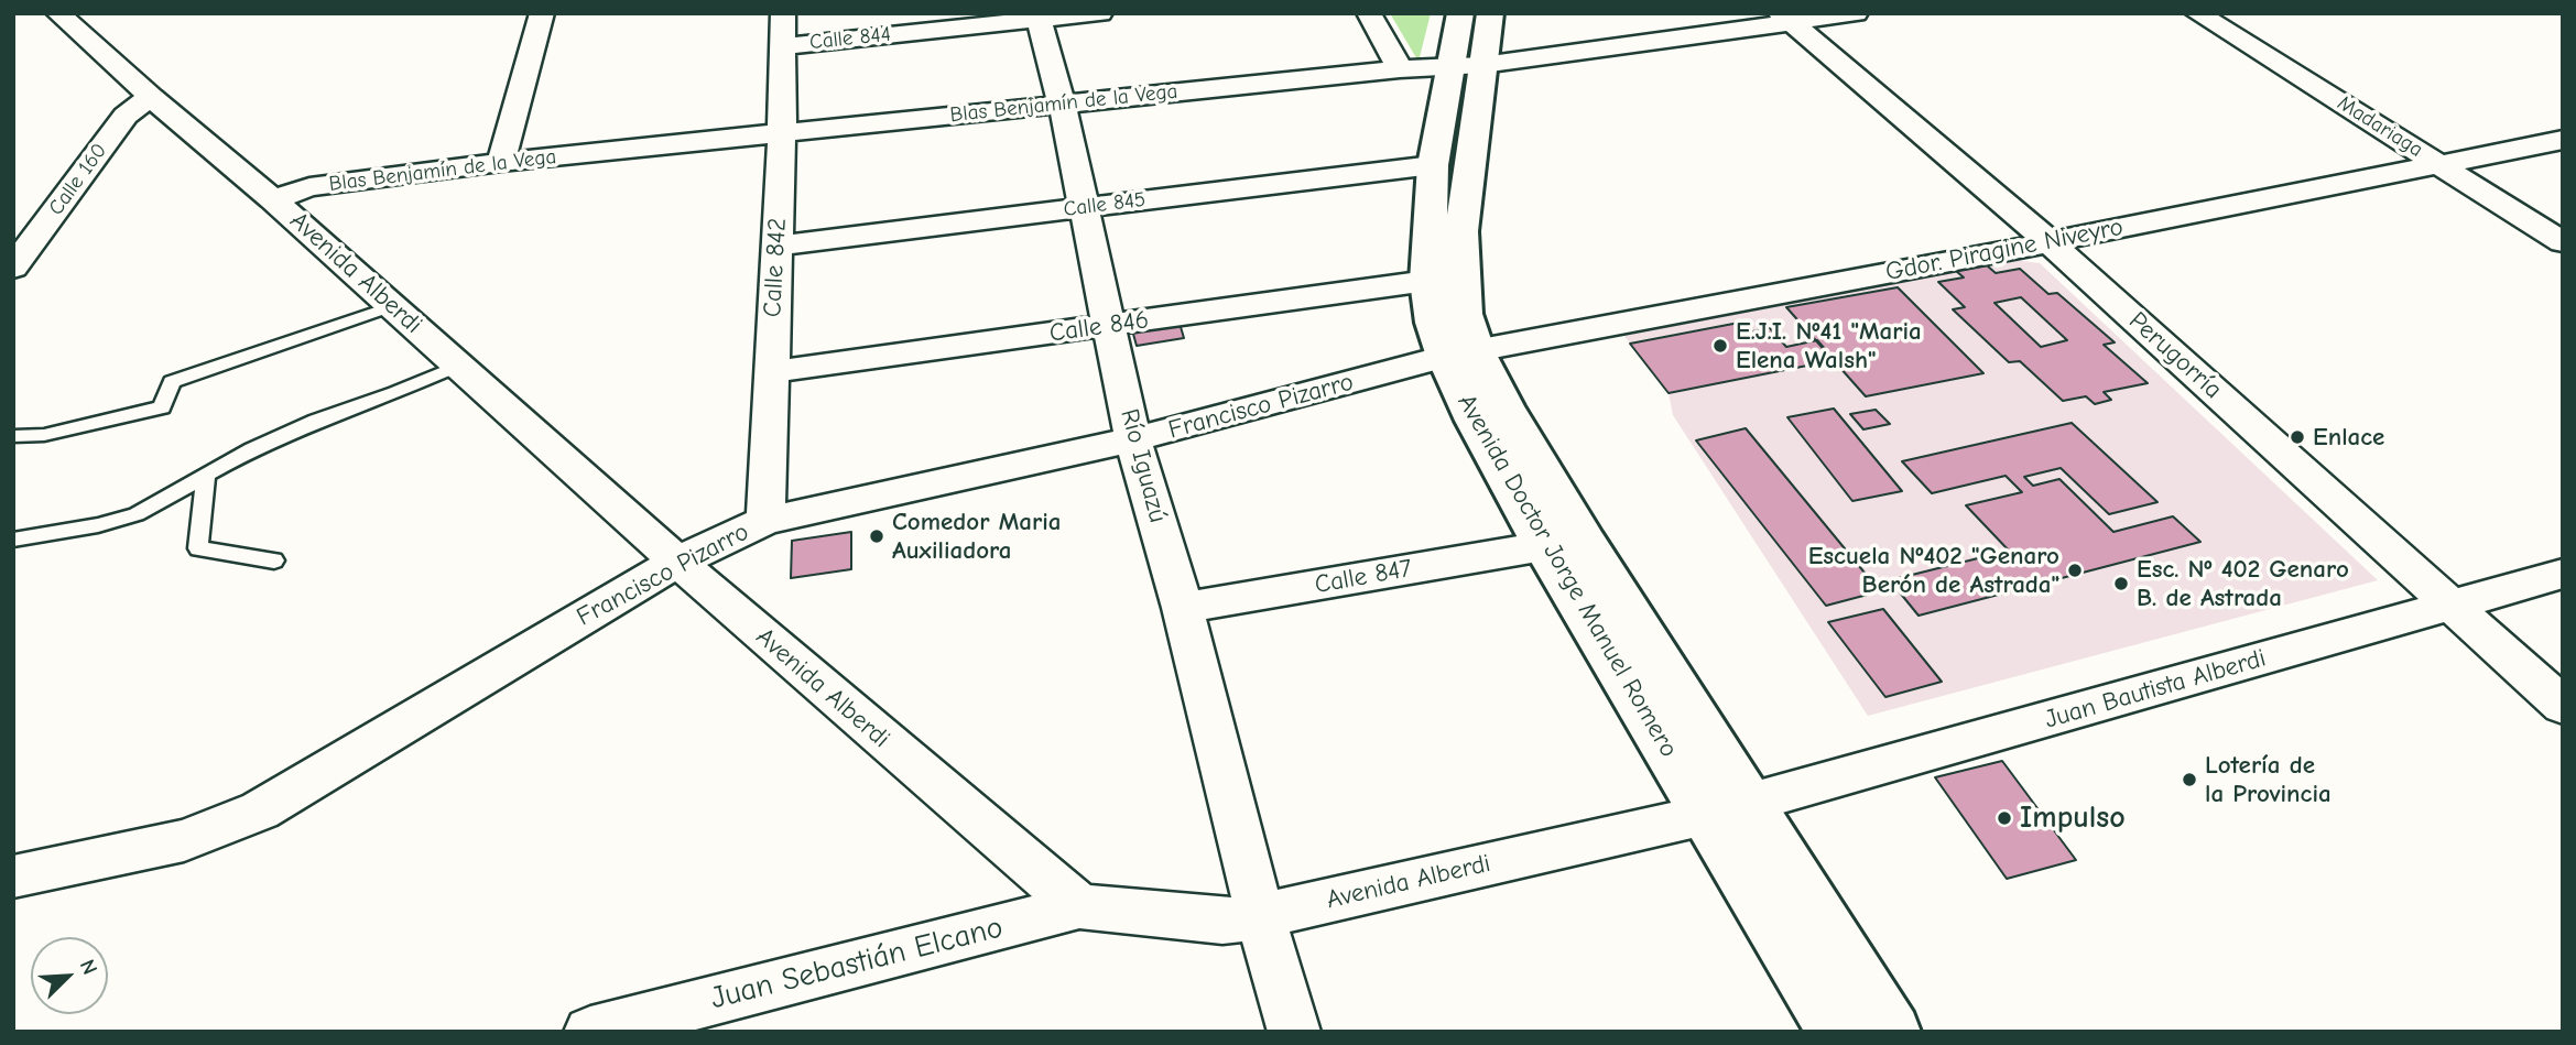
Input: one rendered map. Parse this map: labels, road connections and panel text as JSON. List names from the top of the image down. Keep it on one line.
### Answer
{"streets":{"main road":["Avenida Doctor Jorge Manuel Romero"],"street":["Calle 844","Blas Benjamín de la Vega","Madariaga","Calle 160","Calle 845","Gdor. Piragine Niveyro","Calle 842","Avenida Alberdi","Calle 846","Perugorría","Francisco Pizarro","Río Iguazú","Calle 847","Juan Bautista Alberdi","Juan Sebastián Elcano"]},"crossings":[["Calle 844","Calle 842"],["Calle 844","Río Iguazú"],["Blas Benjamín de la Vega","Calle 842"],["Blas Benjamín de la Vega","Avenida Alberdi"],["Blas Benjamín de la Vega","Perugorría"],["Blas Benjamín de la Vega","Río Iguazú"],["Blas Benjamín de la Vega","Avenida Doctor Jorge Manuel Romero"],["Madariaga","Gdor. Piragine Niveyro"],["Calle 160","Avenida Alberdi"],["Calle 845","Calle 842"],["Calle 845","Río Iguazú"],["Calle 845","Avenida Doctor Jorge Manuel Romero"],["Gdor. Piragine Niveyro","Perugorría"],["Gdor. Piragine Niveyro","Francisco Pizarro"],["Gdor. Piragine Niveyro","Avenida Doctor Jorge Manuel Romero"],["Calle 842","Calle 846"],["Calle 842","Francisco Pizarro"],["Avenida Alberdi","Francisco Pizarro"],["Avenida Alberdi","Río Iguazú"],["Avenida Alberdi","Avenida Doctor Jorge Manuel Romero"],["Avenida Alberdi","Juan Bautista Alberdi"],["Avenida Alberdi","Juan Sebastián Elcano"],["Calle 846","Río Iguazú"],["Calle 846","Avenida Doctor Jorge Manuel Romero"],["Perugorría","Juan Bautista Alberdi"],["Francisco Pizarro","Río Iguazú"],["Francisco Pizarro","Avenida Doctor Jorge Manuel Romero"],["Río Iguazú","Calle 847"],["Avenida Doctor Jorge Manuel Romero","Calle 847"],["Avenida Doctor Jorge Manuel Romero","Juan Bautista Alberdi"]],"places":["E.J.I. Nº41 \"Maria Elena Walsh\"","Enlace","Comedor Maria Auxiliadora","Escuela Nº402 \"Genaro Berón de Astrada\"","Esc. Nº 402 Genaro B. de Astrada","Lotería de la Provincia","Impulso"],"north":"top right"}
